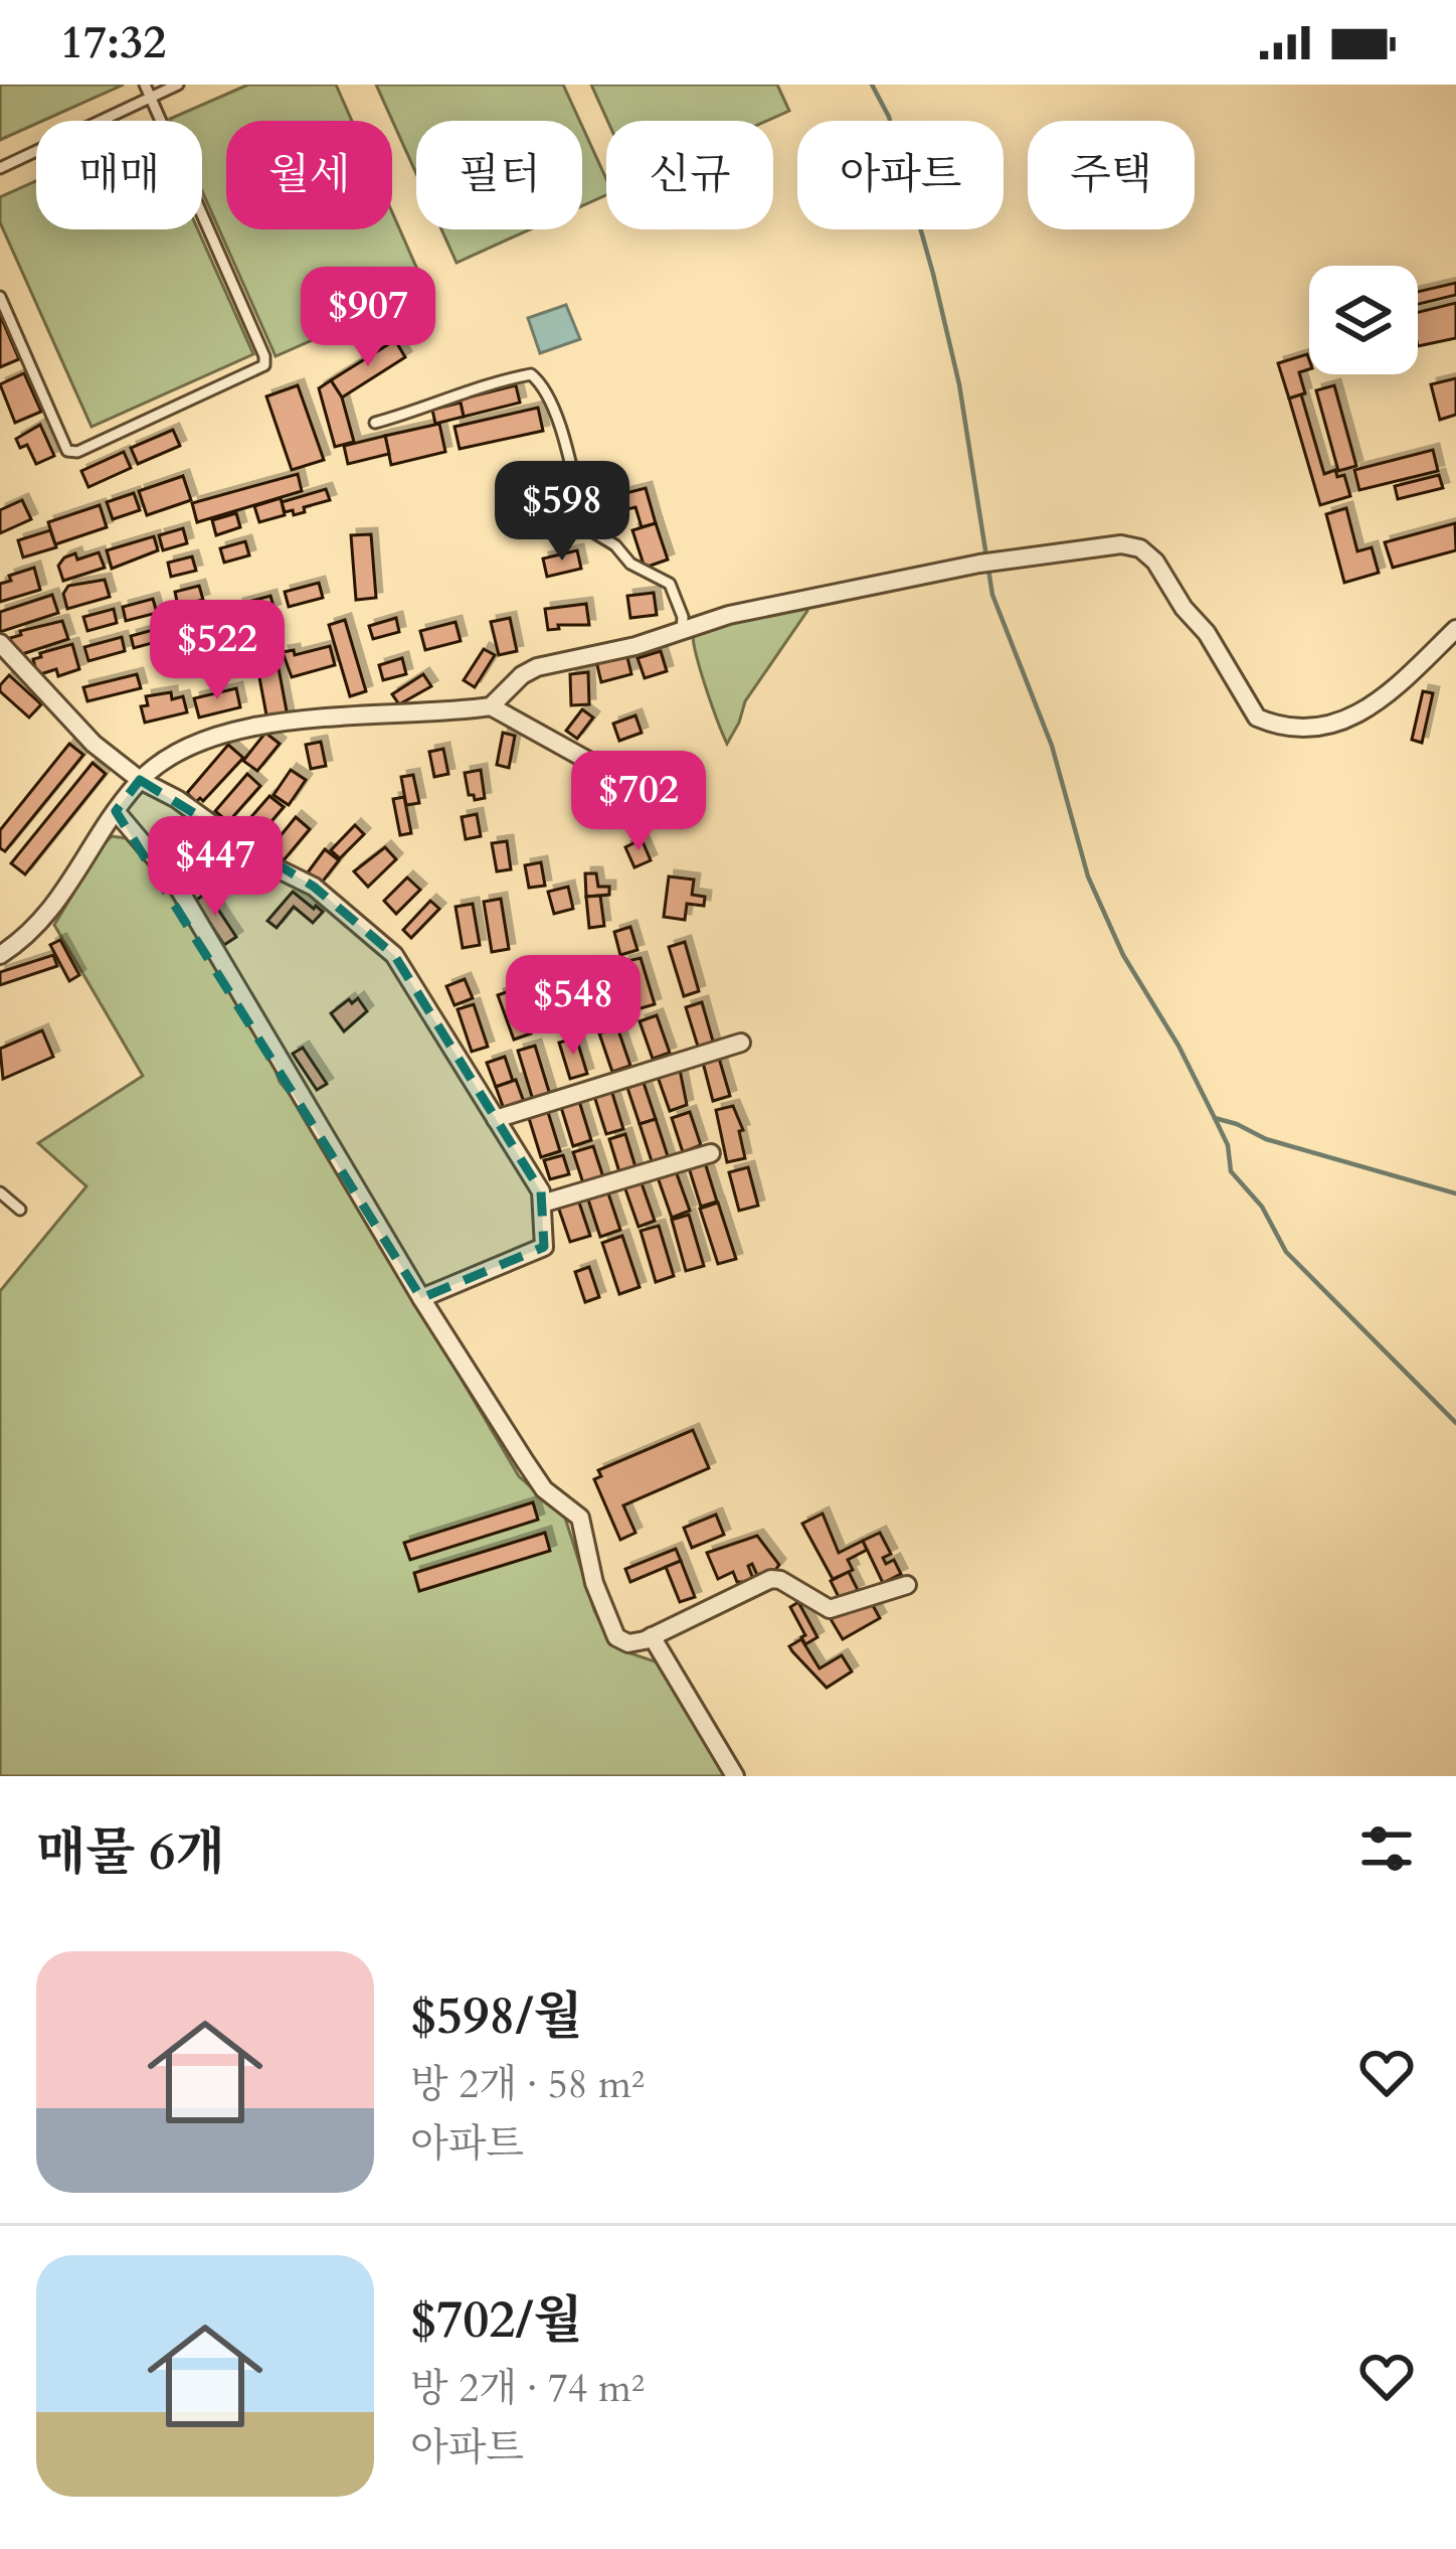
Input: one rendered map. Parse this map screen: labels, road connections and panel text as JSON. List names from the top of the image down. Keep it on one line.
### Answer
{"page":{"status":"17:32","chip":["매매","월세","필터","신규","아파트","주택"],"price":["$907","$598","$522","$702","$447","$548"],"heading":"매물 6개","list":[{"name":"$598/월","note":"방 2개 · 58 m² · 아파트"},{"name":"$702/월","note":"방 2개 · 74 m² · 아파트"}]}}
